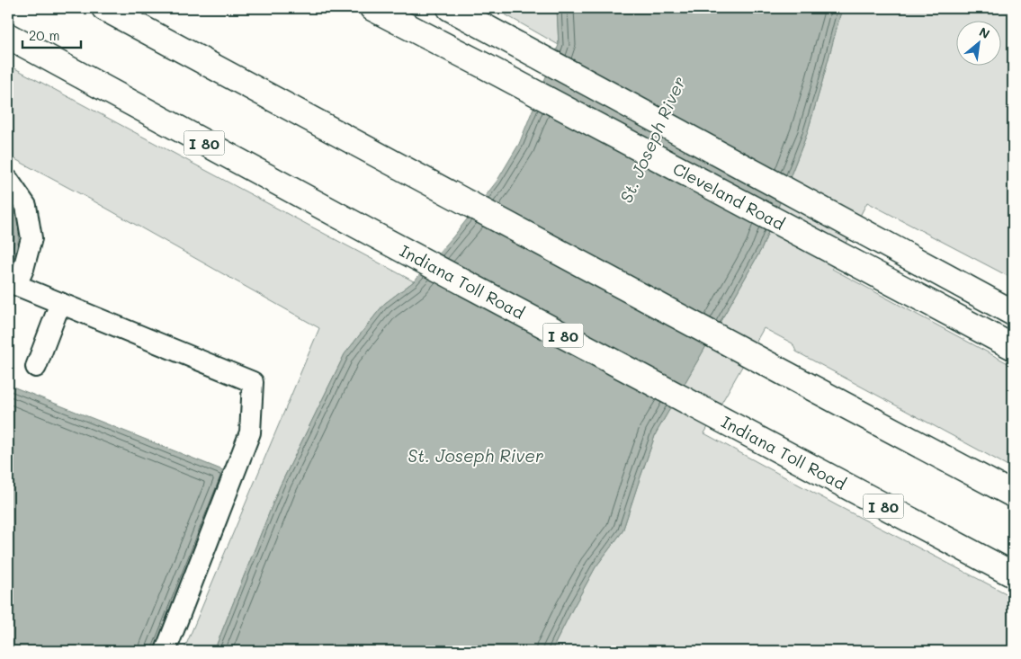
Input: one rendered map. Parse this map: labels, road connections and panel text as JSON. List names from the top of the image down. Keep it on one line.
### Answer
{"streets":{"main road":["I 80","Cleveland Road","Indiana Toll Road"]},"water":["St. Joseph River"],"scale_bar":"20 m","north":"top right"}
